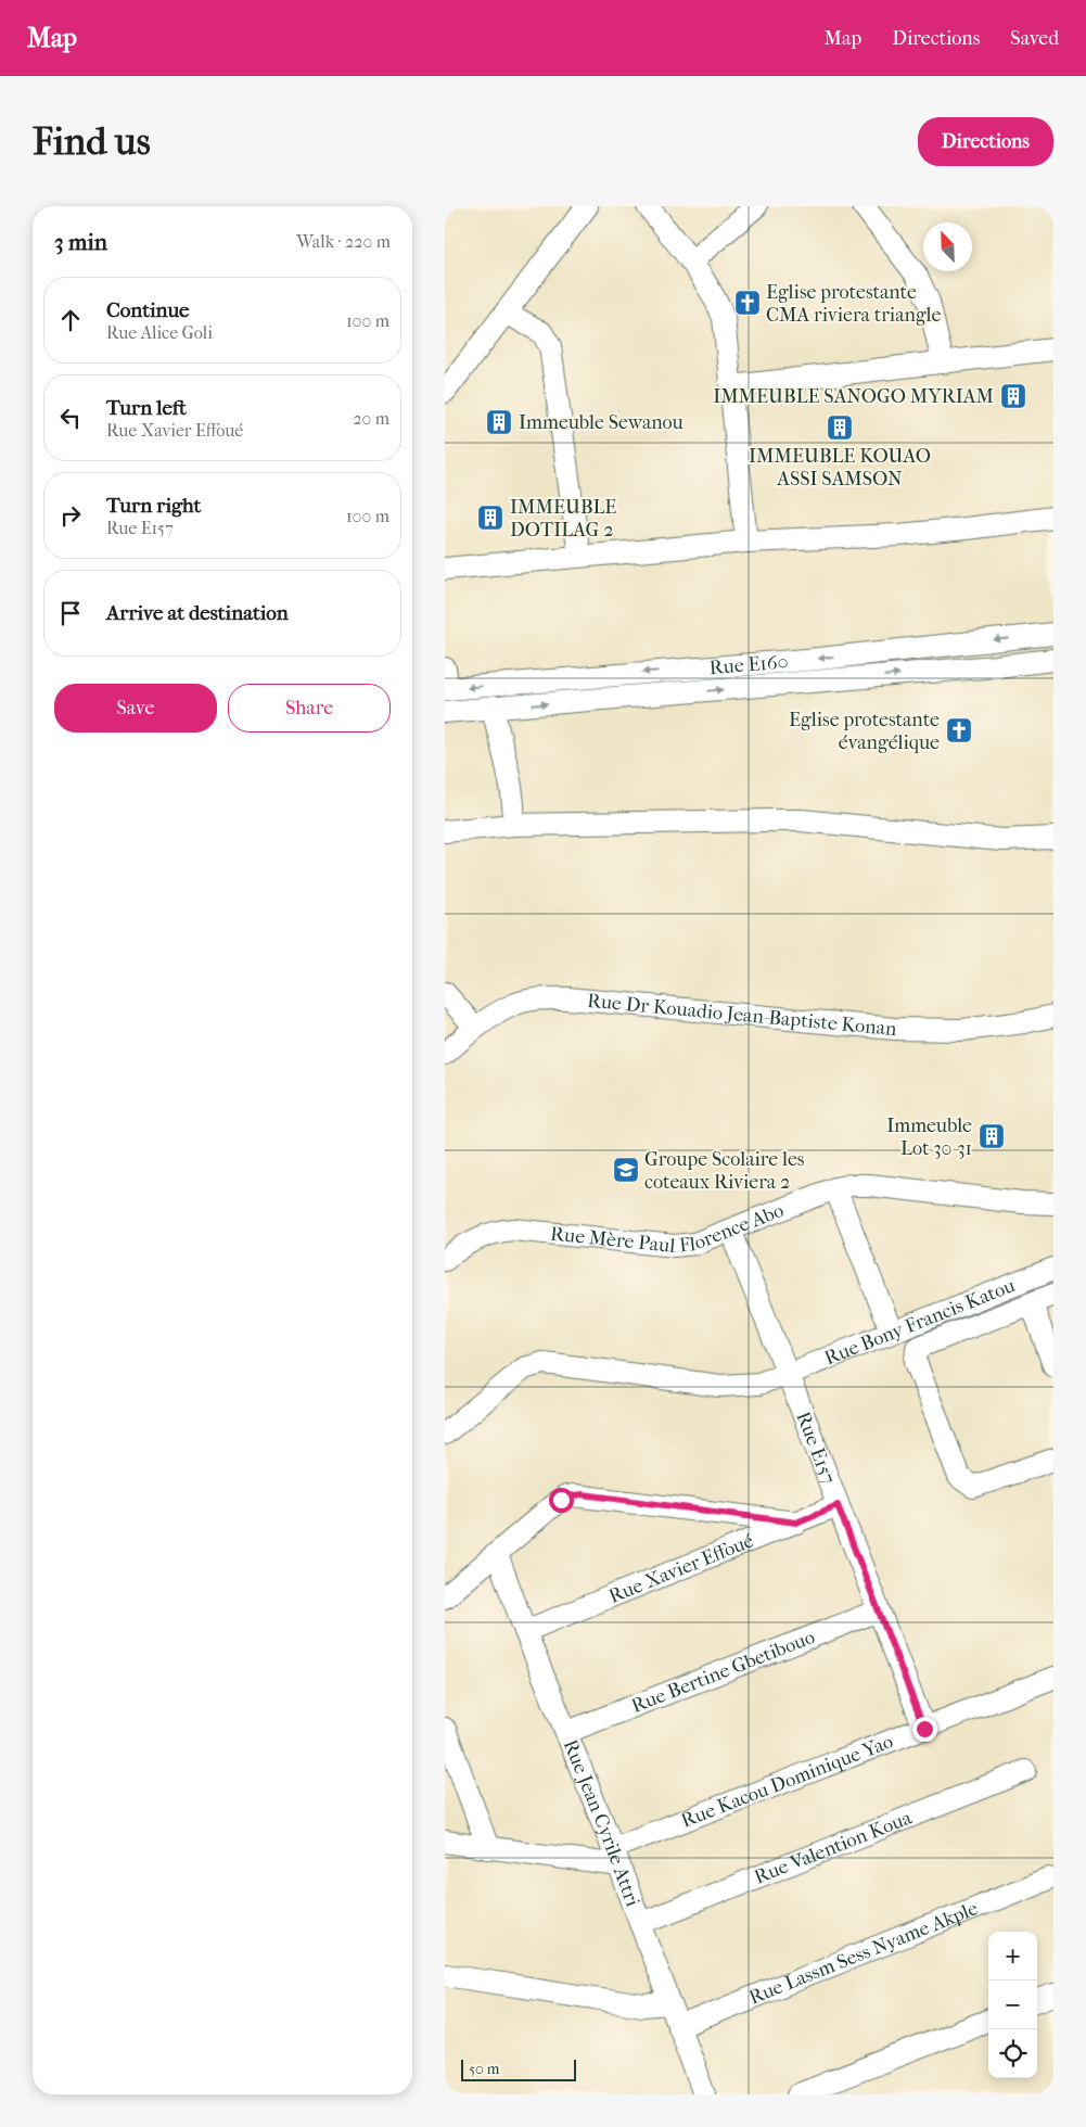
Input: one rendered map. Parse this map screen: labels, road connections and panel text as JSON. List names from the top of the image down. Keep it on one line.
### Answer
{"streets":{"street":["Rue E160","Rue Dr Kouadio Jean-Baptiste Konan","Rue Mère Paul Florence Abo","Rue Bony Francis Katou","Rue E157","Rue Xavier Effoué","Rue Bertine Gbetibouo","Rue Kacou Dominique Yao","Rue Jean Cyrile Attri","Rue Valention Koua","Rue Lassm Sess Nyame Akple"]},"crossings":[["Rue Mère Paul Florence Abo","Rue E157"],["Rue Bony Francis Katou","Rue E157"],["Rue E157","Rue Xavier Effoué"],["Rue E157","Rue Bertine Gbetibouo"],["Rue E157","Rue Kacou Dominique Yao"],["Rue Xavier Effoué","Rue Jean Cyrile Attri"],["Rue Bertine Gbetibouo","Rue Jean Cyrile Attri"],["Rue Kacou Dominique Yao","Rue Jean Cyrile Attri"],["Rue Jean Cyrile Attri","Rue Valention Koua"],["Rue Jean Cyrile Attri","Rue Lassm Sess Nyame Akple"]],"places":{"church":["Eglise protestante CMA riviera triangle","Eglise protestante évangélique"],"building":["IMMEUBLE SANOGO MYRIAM","Immeuble Sewanou","IMMEUBLE KOUAO ASSI SAMSON","IMMEUBLE DOTILAG 2","Immeuble Lot 30-31"],"school or university":["Groupe Scolaire les coteaux Riviera 2"]},"scale_bar":"50 m","north":"top left","page":{"header":"Map","nav":["Map","Directions","Saved"],"buttons":["Directions",["Save","Share"]],"title":"Find us","heading":["3 min","Walk · 220 m"],"list":[["Continue","Rue Alice Goli","100 m"],["Turn left","Rue Xavier Effoué","20 m"],["Turn right","Rue E157","100 m"],"Arrive at destination"],"map_buttons":["+","−"],"scale":"50 m"}}
